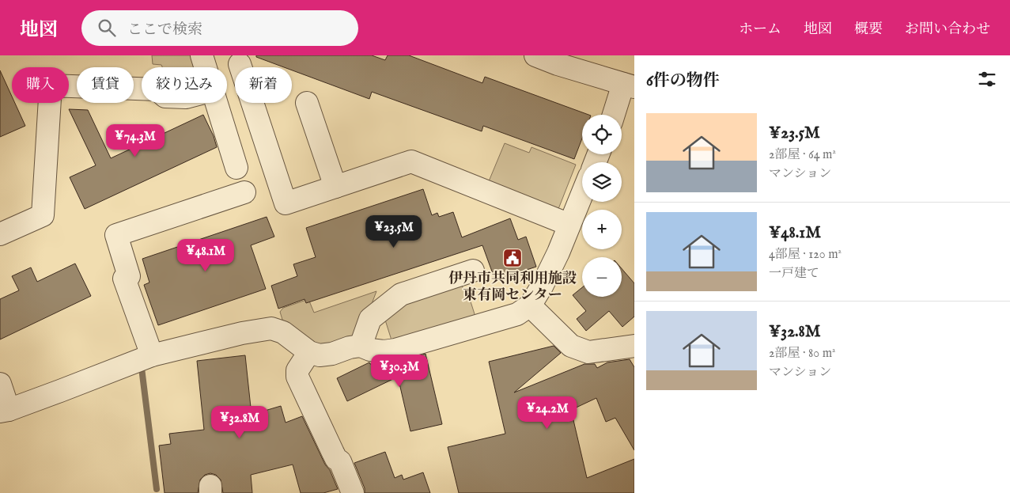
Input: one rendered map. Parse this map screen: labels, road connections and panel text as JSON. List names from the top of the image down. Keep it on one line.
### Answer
{"places":{"public building":["伊丹市共同利用施設 東有岡センター"]},"page":{"header":"地図","search":"ここで検索","nav":["ホーム","地図","概要","お問い合わせ"],"heading":"6件の物件","chip":["購入","賃貸","絞り込み","新着"],"list":[{"name":"¥23.5M","note":"2部屋 · 64 m² · マンション"},{"name":"¥48.1M","note":"4部屋 · 120 m² · 一戸建て"},{"name":"¥32.8M","note":"2部屋 · 80 m² · マンション"}],"map_buttons":["+","−"],"price":["¥74.3M","¥23.5M","¥48.1M","¥30.3M","¥24.2M","¥32.8M"]}}
